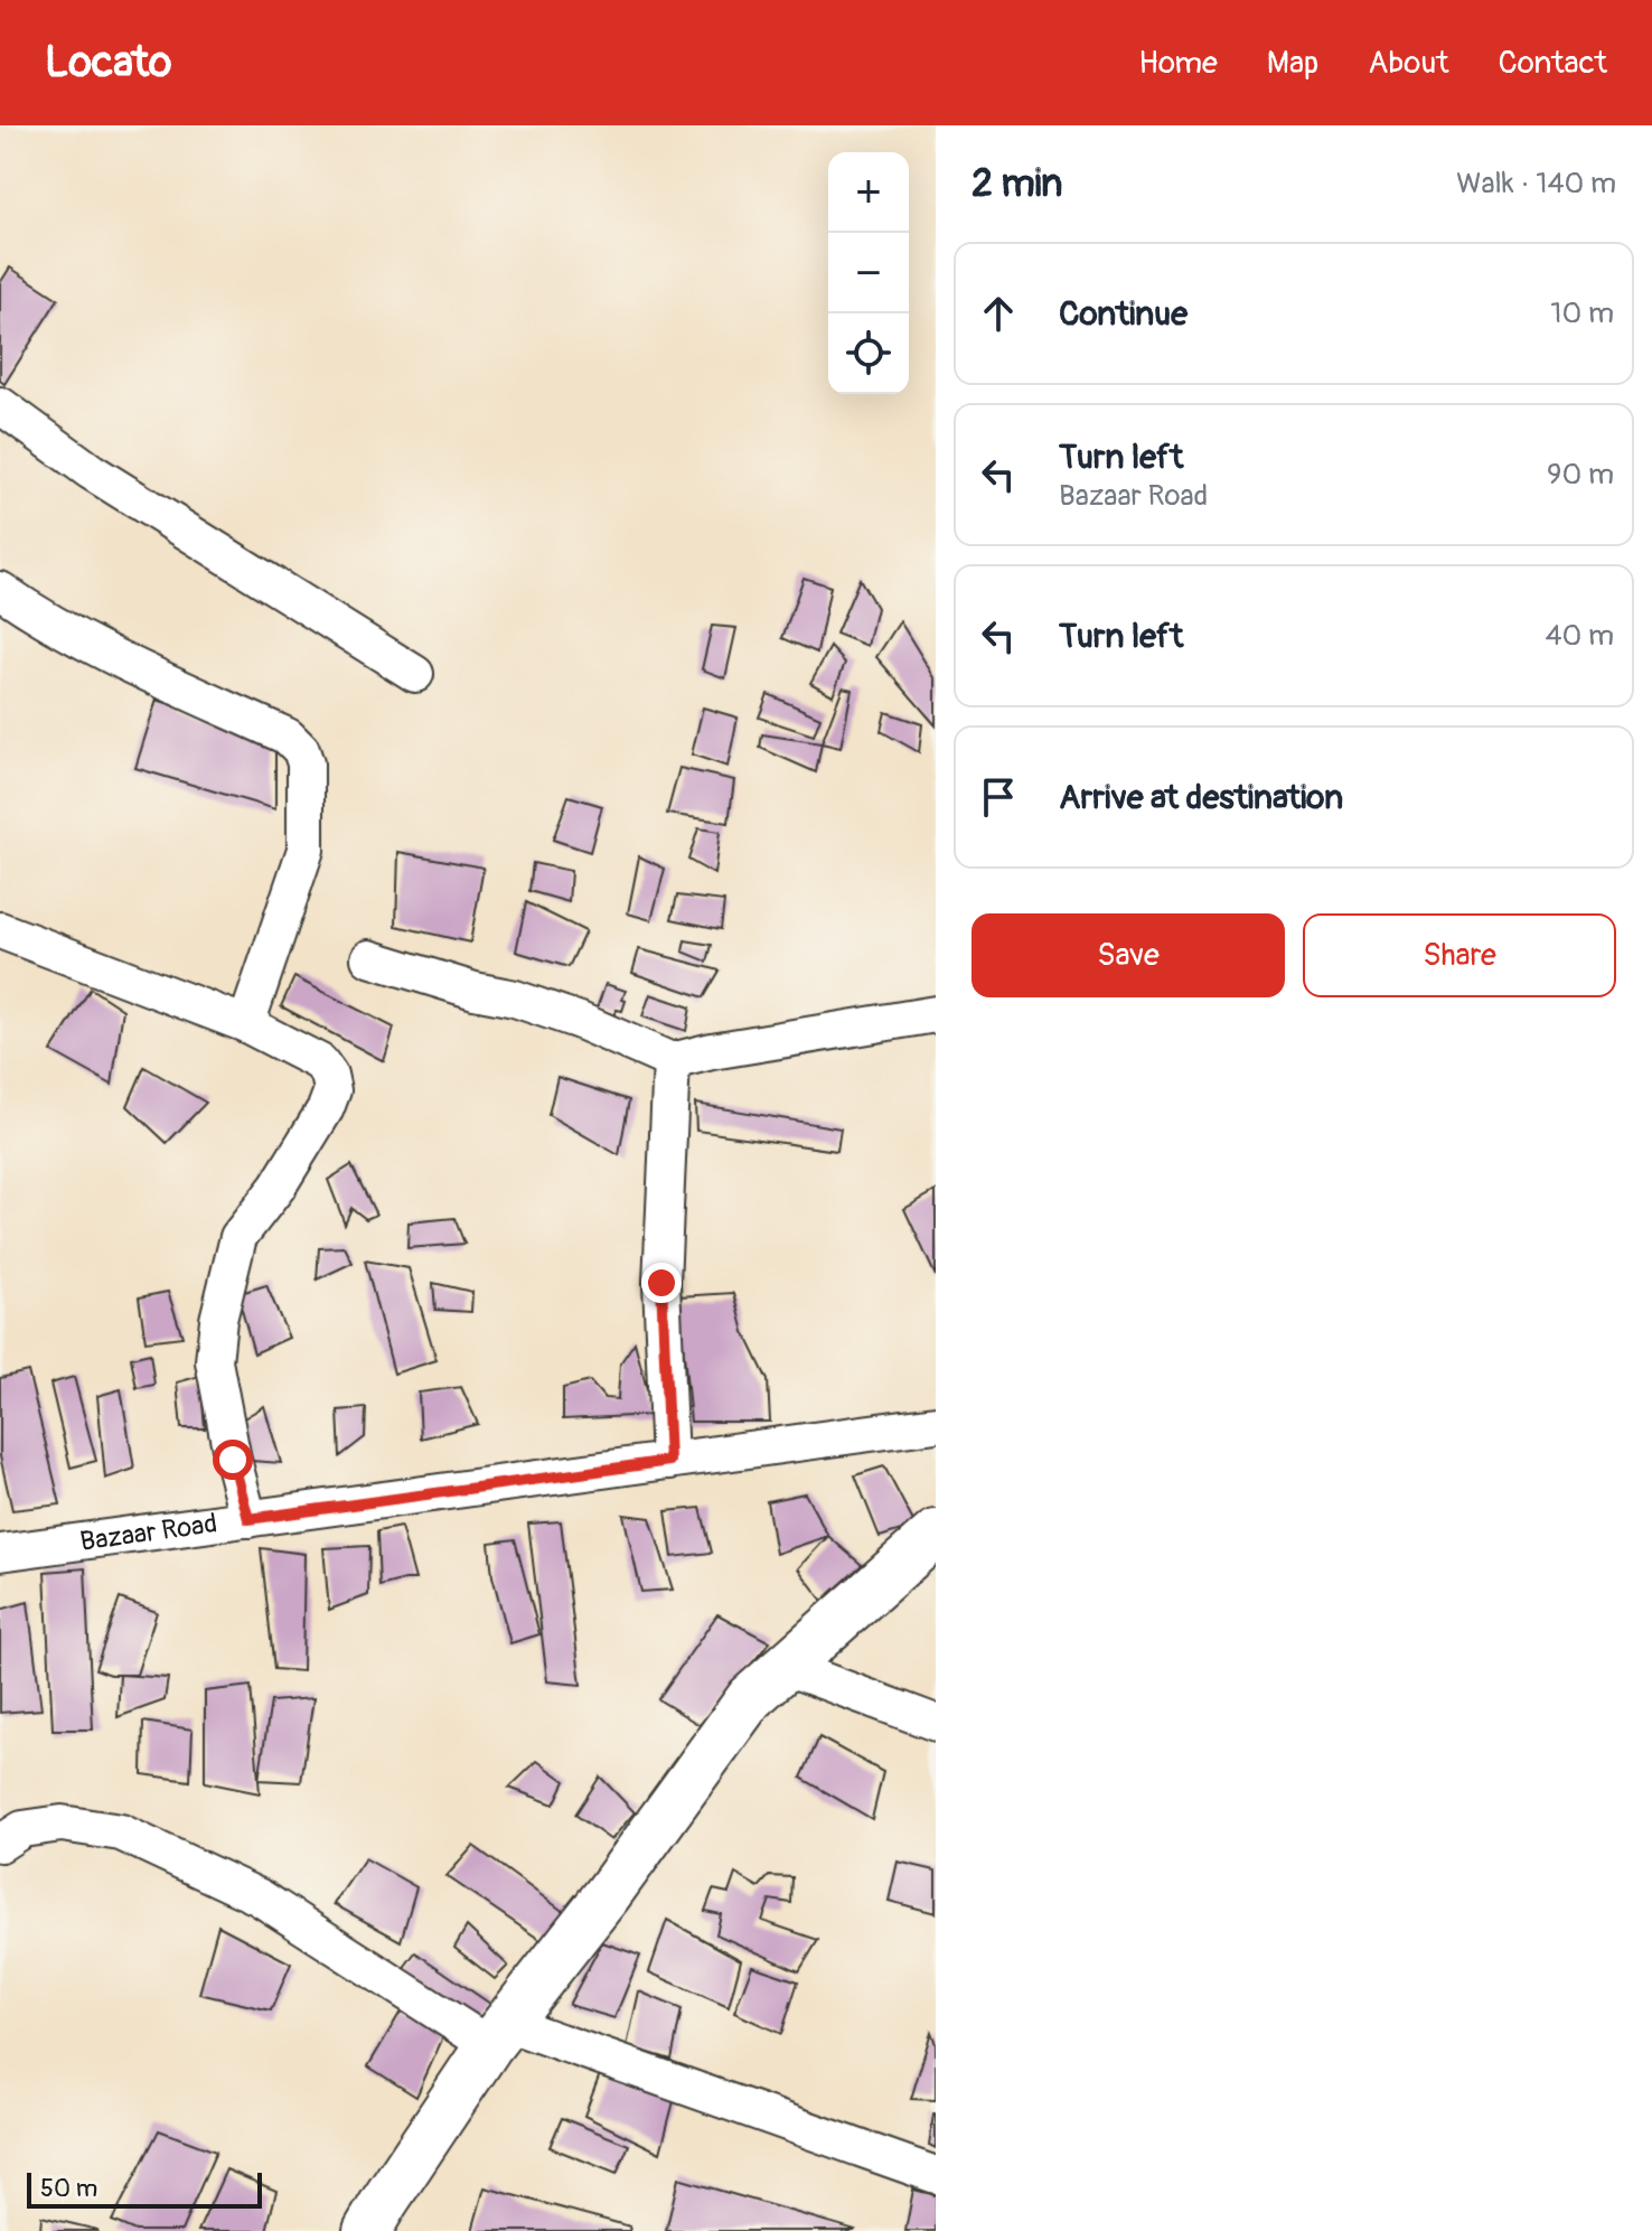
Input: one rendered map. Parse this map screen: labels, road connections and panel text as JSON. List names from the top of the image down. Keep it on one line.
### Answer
{"streets":{"street":["Bazaar Road"]},"scale_bar":"50 m","page":{"header":"Locato","nav":["Home","Map","About","Contact"],"heading":["2 min","Walk · 140 m"],"map_buttons":["+","−"],"list":[["Continue","10 m"],["Turn left","Bazaar Road","90 m"],["Turn left","40 m"],"Arrive at destination"],"buttons":["Save","Share"],"scale":"50 m"}}
